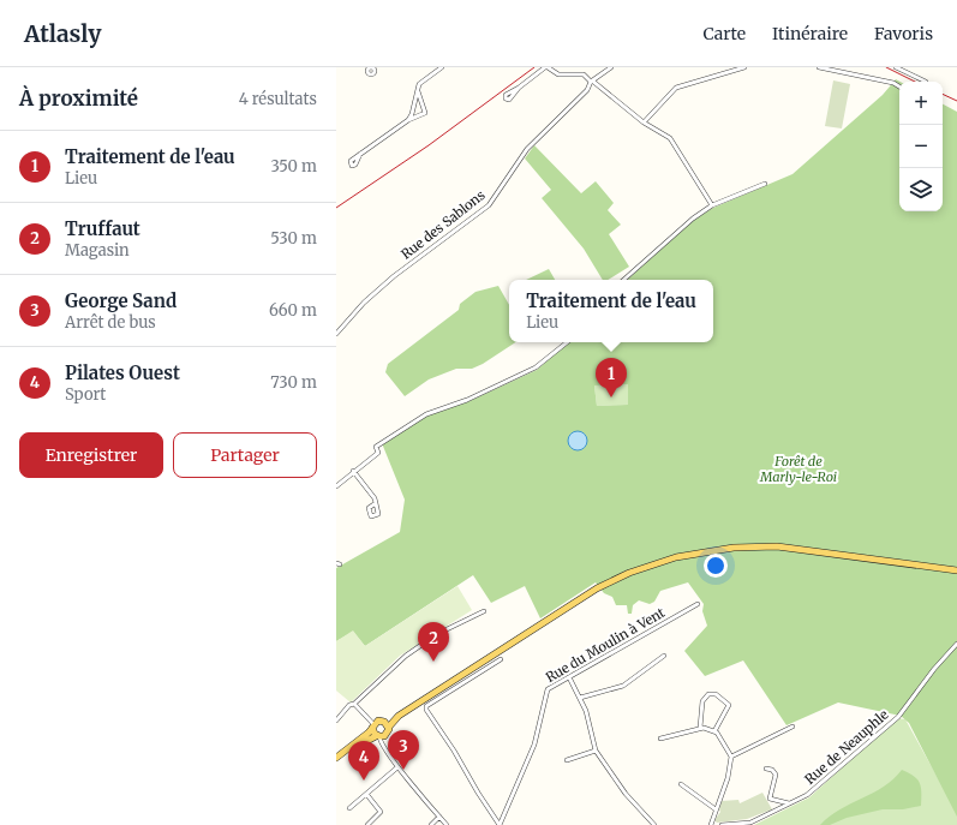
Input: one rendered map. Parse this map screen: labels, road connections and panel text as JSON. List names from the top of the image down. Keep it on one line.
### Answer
{"streets":{"street":["Rue des Sablons","Rue du Moulin à Vent","Rue de Neauphle"]},"parks":["Forêt de Marly-le-Roi"],"page":{"header":"Atlasly","nav":["Carte","Itinéraire","Favoris"],"heading":["À proximité","4 résultats"],"map_buttons":["+","−"],"list":[{"mark":"1","name":"Traitement de l'eau","note":"Lieu","value":"350 m"},{"mark":"2","name":"Truffaut","note":"Magasin","value":"530 m"},{"mark":"3","name":"George Sand","note":"Arrêt de bus","value":"660 m"},{"mark":"4","name":"Pilates Ouest","note":"Sport","value":"730 m"}],"popup":["Traitement de l'eau","Lieu"],"pins":["1","2","3","4"],"buttons":["Enregistrer","Partager"]}}
